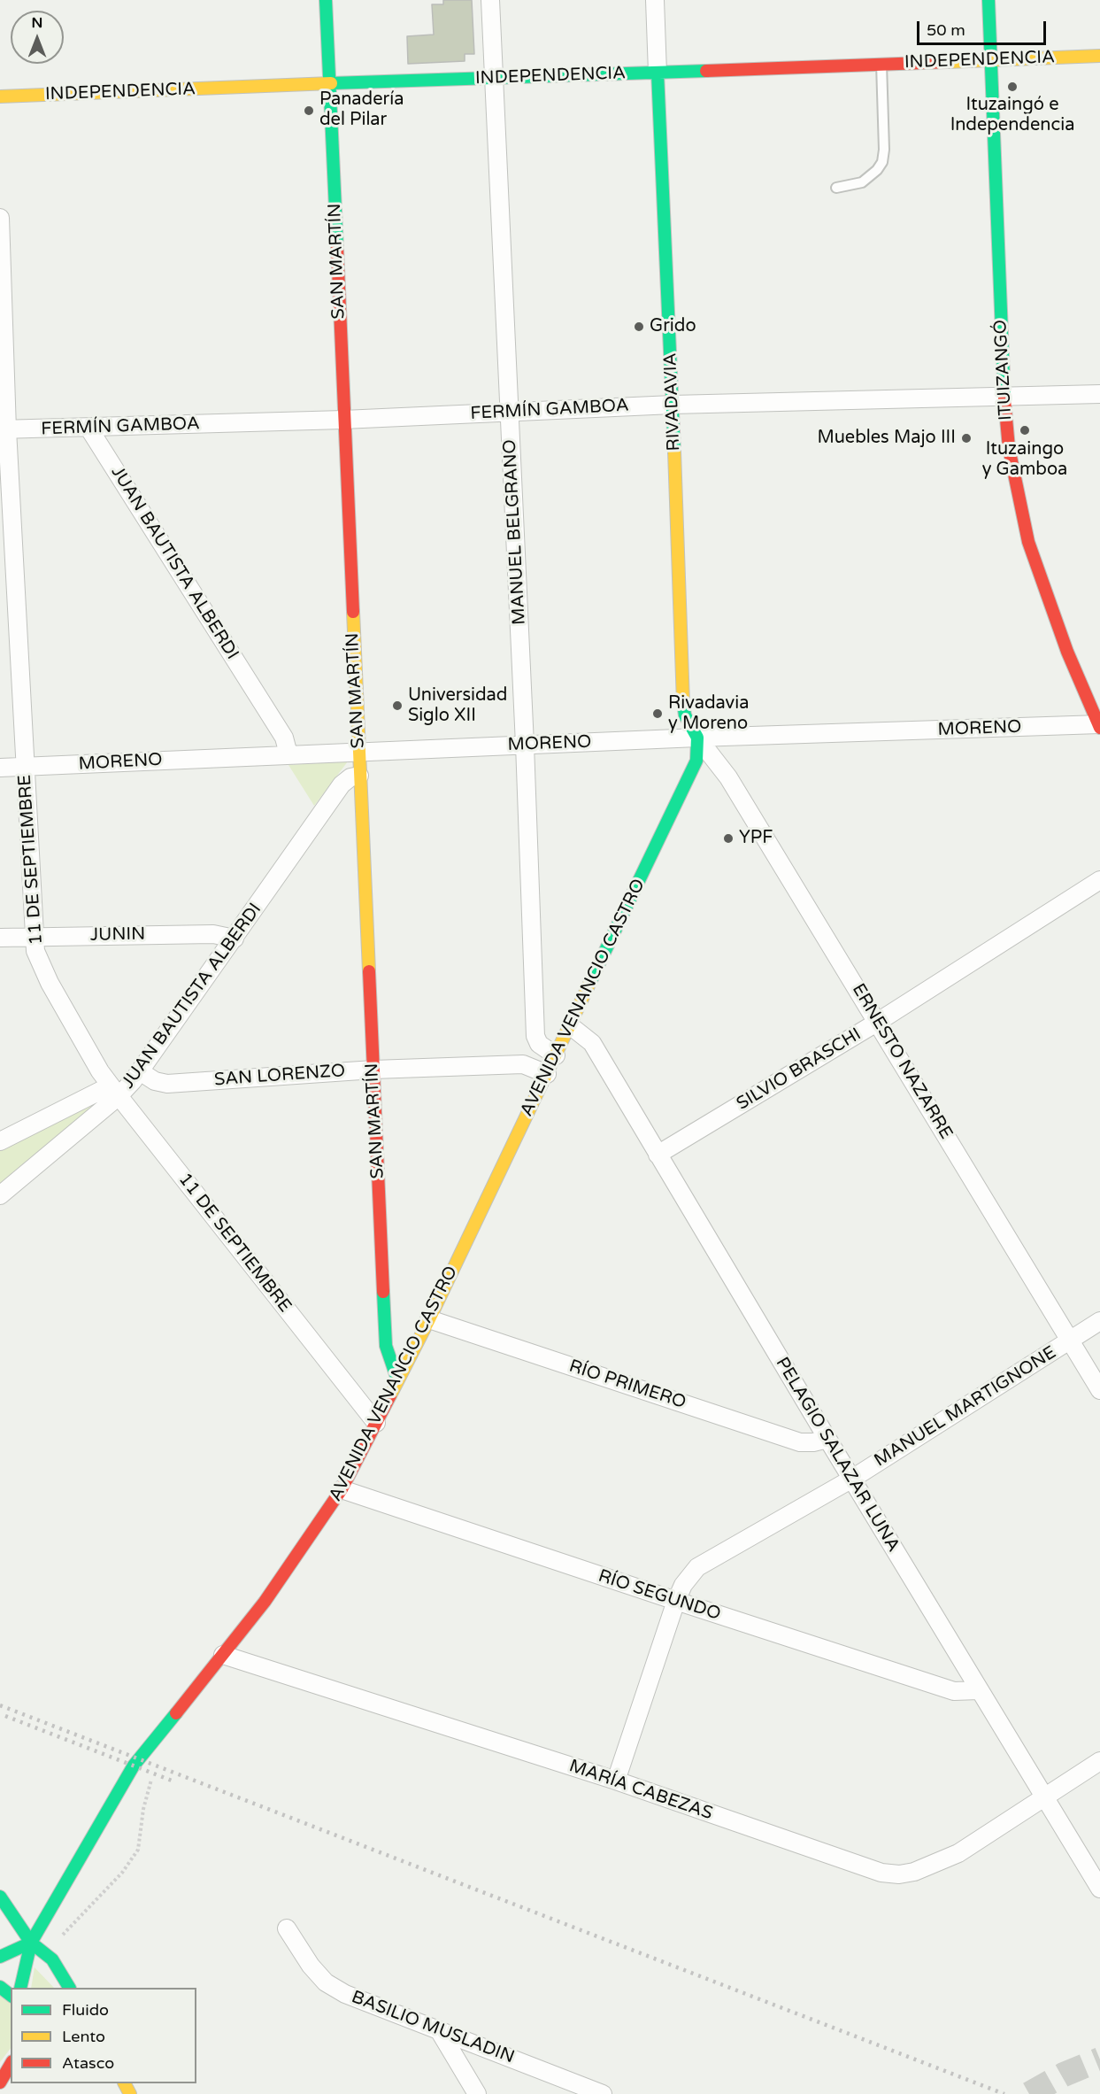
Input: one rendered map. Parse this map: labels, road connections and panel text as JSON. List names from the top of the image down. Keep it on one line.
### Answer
{"streets":{"street":["INDEPENDENCIA","SAN MARTÍN","ITUIZANGÓ","RIVADAVIA","FERMÍN GAMBOA","MANUEL BELGRANO","JUAN BAUTISTA ALBERDI","MORENO","11 DE SEPTIEMBRE","JUNIN","AVENIDA VENANCIO CASTRO","ERNESTO NAZARRE","SILVIO BRASCHI","SAN LORENZO","RÍO PRIMERO","MANUEL MARTIGNONE","PELAGIO SALAZAR LUNA","RÍO SEGUNDO","MARÍA CABEZAS","BASILIO MUSLADIN"]},"crossings":[["INDEPENDENCIA","SAN MARTÍN"],["INDEPENDENCIA","ITUIZANGÓ"],["INDEPENDENCIA","RIVADAVIA"],["INDEPENDENCIA","MANUEL BELGRANO"],["SAN MARTÍN","FERMÍN GAMBOA"],["SAN MARTÍN","JUAN BAUTISTA ALBERDI"],["SAN MARTÍN","MORENO"],["SAN MARTÍN","AVENIDA VENANCIO CASTRO"],["SAN MARTÍN","SAN LORENZO"],["ITUIZANGÓ","FERMÍN GAMBOA"],["ITUIZANGÓ","MORENO"],["RIVADAVIA","FERMÍN GAMBOA"],["RIVADAVIA","MORENO"],["RIVADAVIA","AVENIDA VENANCIO CASTRO"],["RIVADAVIA","ERNESTO NAZARRE"],["FERMÍN GAMBOA","MANUEL BELGRANO"],["FERMÍN GAMBOA","JUAN BAUTISTA ALBERDI"],["FERMÍN GAMBOA","11 DE SEPTIEMBRE"],["MANUEL BELGRANO","MORENO"],["MANUEL BELGRANO","AVENIDA VENANCIO CASTRO"],["JUAN BAUTISTA ALBERDI","MORENO"],["JUAN BAUTISTA ALBERDI","11 DE SEPTIEMBRE"],["JUAN BAUTISTA ALBERDI","JUNIN"],["JUAN BAUTISTA ALBERDI","SAN LORENZO"],["MORENO","11 DE SEPTIEMBRE"],["MORENO","AVENIDA VENANCIO CASTRO"],["MORENO","ERNESTO NAZARRE"],["11 DE SEPTIEMBRE","JUNIN"],["11 DE SEPTIEMBRE","AVENIDA VENANCIO CASTRO"],["AVENIDA VENANCIO CASTRO","ERNESTO NAZARRE"],["AVENIDA VENANCIO CASTRO","SAN LORENZO"],["AVENIDA VENANCIO CASTRO","RÍO PRIMERO"],["AVENIDA VENANCIO CASTRO","PELAGIO SALAZAR LUNA"],["AVENIDA VENANCIO CASTRO","RÍO SEGUNDO"],["AVENIDA VENANCIO CASTRO","MARÍA CABEZAS"],["ERNESTO NAZARRE","SILVIO BRASCHI"],["ERNESTO NAZARRE","MANUEL MARTIGNONE"],["SILVIO BRASCHI","PELAGIO SALAZAR LUNA"],["RÍO PRIMERO","PELAGIO SALAZAR LUNA"],["MANUEL MARTIGNONE","PELAGIO SALAZAR LUNA"],["MANUEL MARTIGNONE","RÍO SEGUNDO"],["MANUEL MARTIGNONE","MARÍA CABEZAS"],["PELAGIO SALAZAR LUNA","RÍO SEGUNDO"],["PELAGIO SALAZAR LUNA","MARÍA CABEZAS"]],"places":["Ituzaingó e Independencia","Panadería del Pilar","Grido","Ituzaingo y Gamboa","Muebles Majo III","Universidad Siglo XII","Rivadavia y Moreno","YPF"],"legend":["Fluido","Lento","Atasco"],"scale_bar":"50 m","north":"top"}
